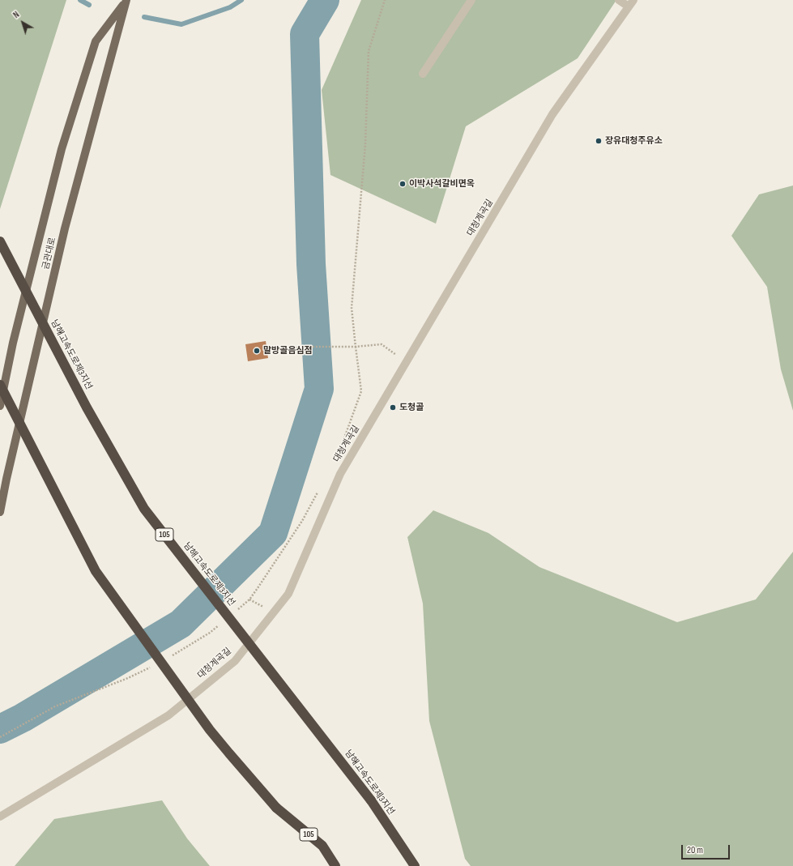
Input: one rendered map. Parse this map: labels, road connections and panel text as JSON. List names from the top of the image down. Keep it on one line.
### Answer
{"streets":{"highway":["남해고속도로제3지선","105"],"main road":["금관대로"],"street":["대청계곡길"]},"places":["장유대청주유소","이박사석갈비면옥","말방골음심점","도청골"],"scale_bar":"20 m","north":"top left"}
